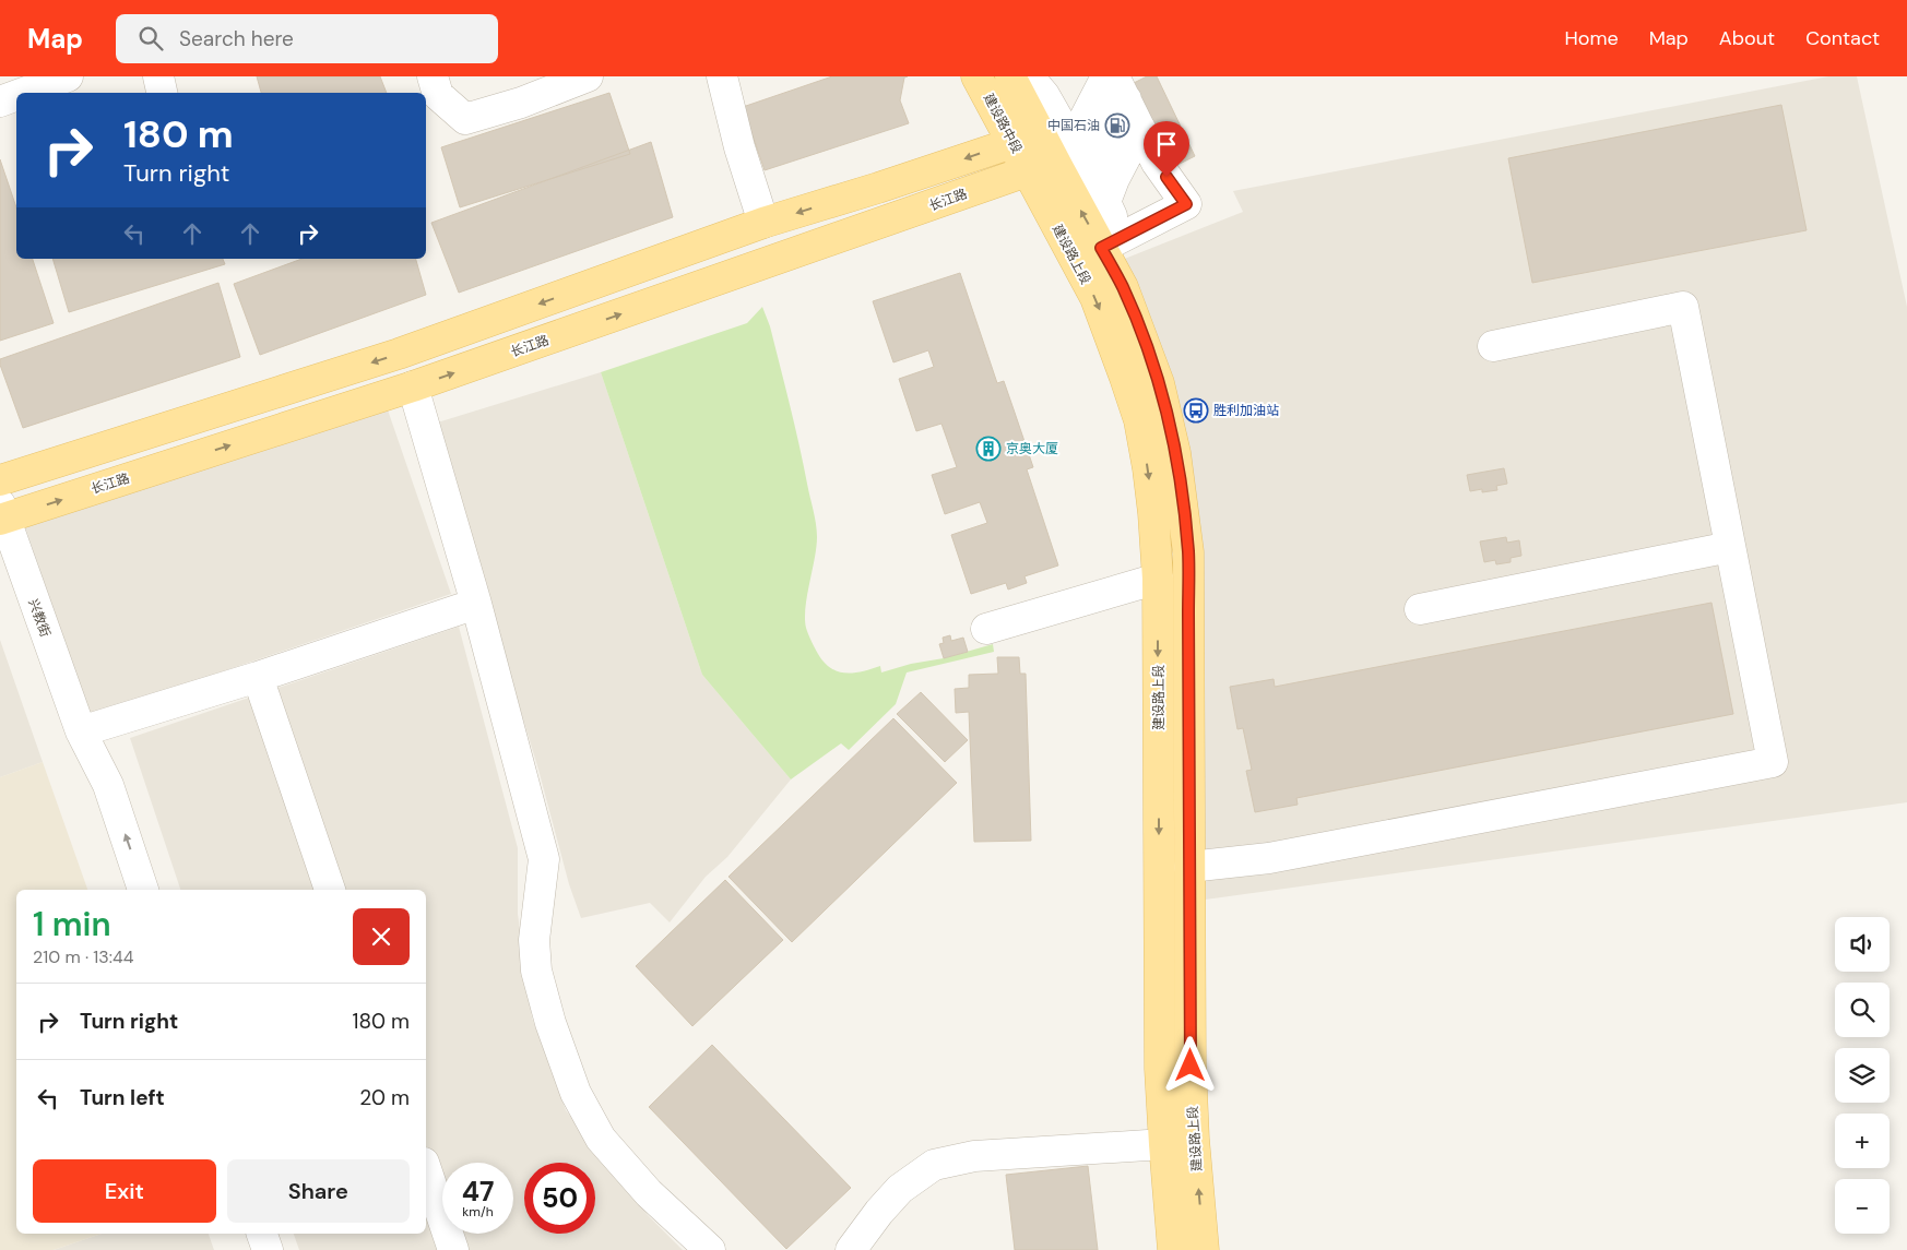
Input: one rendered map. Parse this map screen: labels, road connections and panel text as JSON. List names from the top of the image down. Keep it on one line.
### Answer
{"streets":{"main road":["建设路中段","长江路","建设路上段"],"street":["兴教街"]},"crossings":[["建设路中段","长江路"],["建设路中段","建设路上段"],["长江路","建设路上段"],["长江路","兴教街"]],"places":{"fuel station":["中国石油"],"bus stop":["胜利加油站"],"building":["京奥大厦"]},"page":{"header":"Map","search":"Search here","nav":["Home","Map","About","Contact"],"turn":["180 m","Turn right"],"heading":["1 min","210 m · 13:44"],"map_buttons":["+","−"],"list":[{"name":"Turn right","value":"180 m"},{"name":"Turn left","value":"20 m"}],"buttons":["Exit","Share"],"speed":"47 km/h","limit":"50"}}
